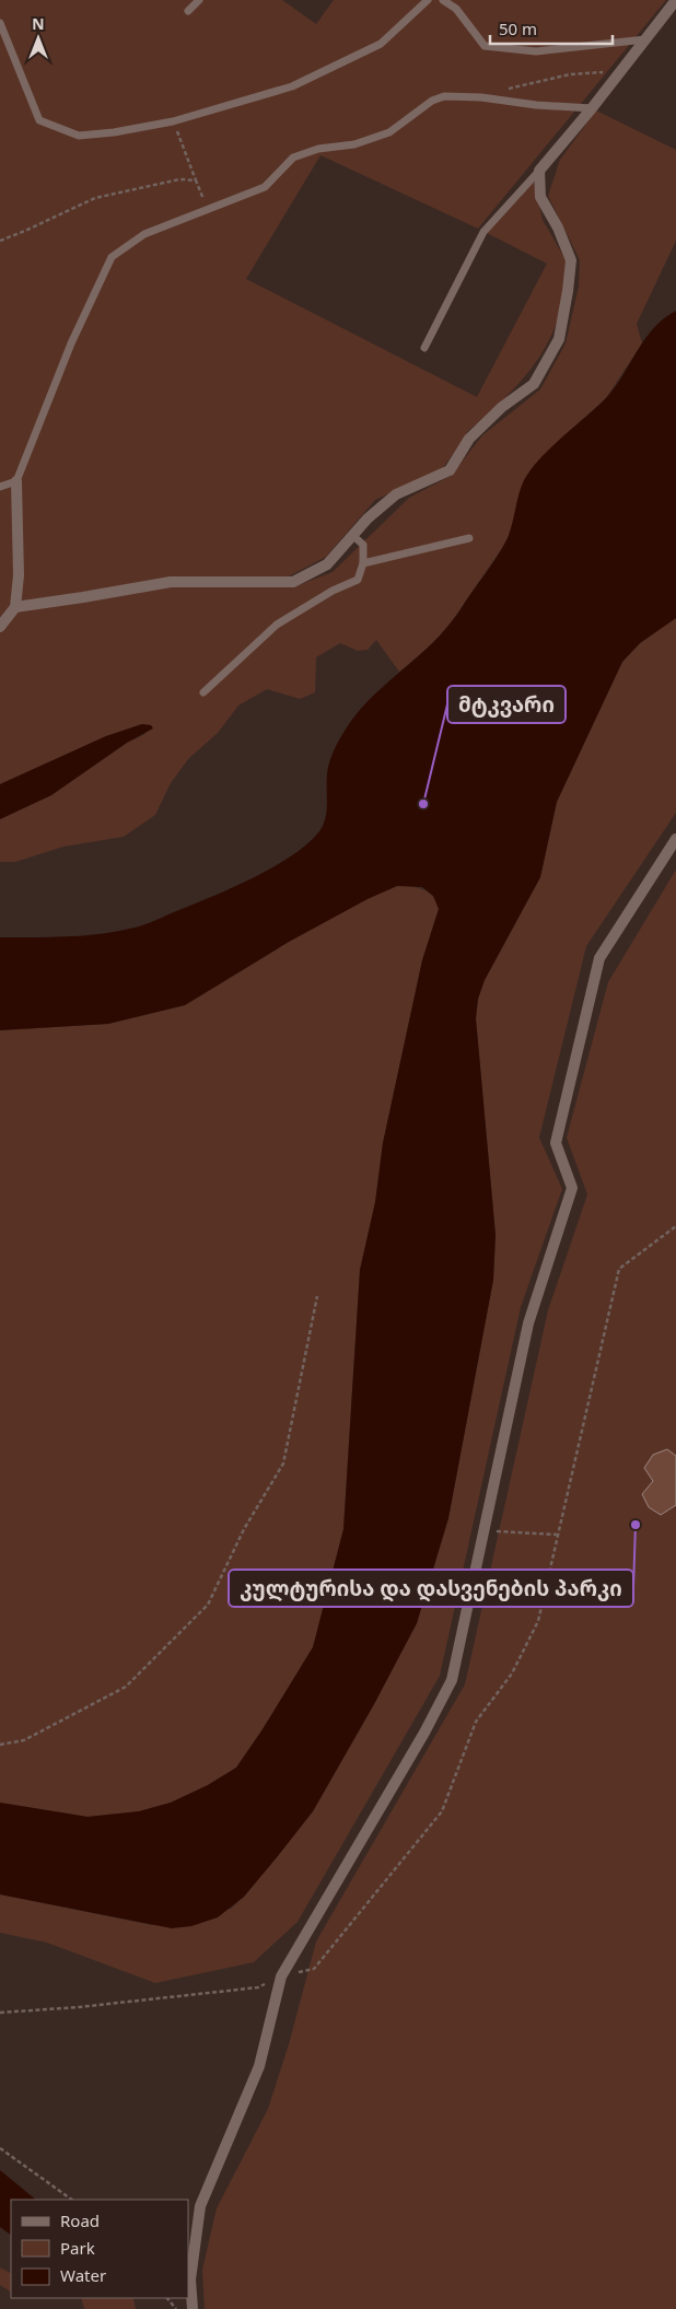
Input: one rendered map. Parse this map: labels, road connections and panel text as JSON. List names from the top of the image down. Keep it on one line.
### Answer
{"places":["მტკვარი","კულტურისა და დასვენების პარკი"],"legend":["Road","Park","Water"],"scale_bar":"50 m","north":"top"}
